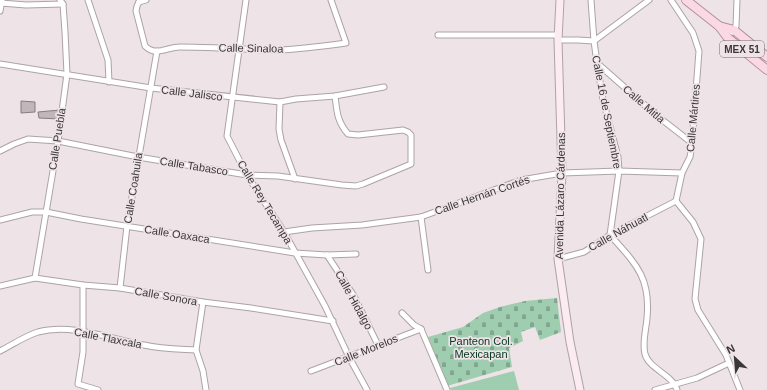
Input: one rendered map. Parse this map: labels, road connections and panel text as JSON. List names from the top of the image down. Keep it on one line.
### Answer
{"streets":{"main road":["MEX 51","Avenida Lázaro Cárdenas"],"street":["Calle Sinaloa","Calle Jalisco","Calle Mitla","Calle 16 de Septiembre","Calle Mártires","Calle Puebla","Calle Tabasco","Calle Coahuila","Calle Hernán Cortés","Calle Rey Tecampa","Calle Náhuatl","Calle Oaxaca","Calle Sonora","Calle Hidalgo","Calle Tlaxcala","Calle Morelos"]},"crossings":[["Calle Sinaloa","Calle Coahuila"],["Calle Sinaloa","Calle Rey Tecampa"],["Calle Jalisco","Calle Puebla"],["Calle Jalisco","Calle Tabasco"],["Calle Jalisco","Calle Coahuila"],["Calle Jalisco","Calle Rey Tecampa"],["Calle Mitla","Calle 16 de Septiembre"],["Calle Mitla","Calle Mártires"],["Calle 16 de Septiembre","Calle Hernán Cortés"],["Calle 16 de Septiembre","Calle Náhuatl"],["Calle Mártires","Calle Hernán Cortés"],["Calle Mártires","Calle Náhuatl"],["Calle Puebla","Calle Tabasco"],["Calle Puebla","Calle Oaxaca"],["Calle Puebla","Calle Sonora"],["Calle Tabasco","Calle Coahuila"],["Calle Tabasco","Calle Rey Tecampa"],["Calle Coahuila","Calle Oaxaca"],["Calle Coahuila","Calle Sonora"],["Calle Hernán Cortés","Avenida Lázaro Cárdenas"],["Calle Hernán Cortés","Calle Rey Tecampa"],["Avenida Lázaro Cárdenas","Calle Náhuatl"],["Calle Rey Tecampa","Calle Oaxaca"],["Calle Rey Tecampa","Calle Sonora"],["Calle Rey Tecampa","Calle Morelos"],["Calle Oaxaca","Calle Hidalgo"],["Calle Hidalgo","Calle Morelos"]],"parks":["Panteon Col. Mexicapan"],"north":"top left"}
